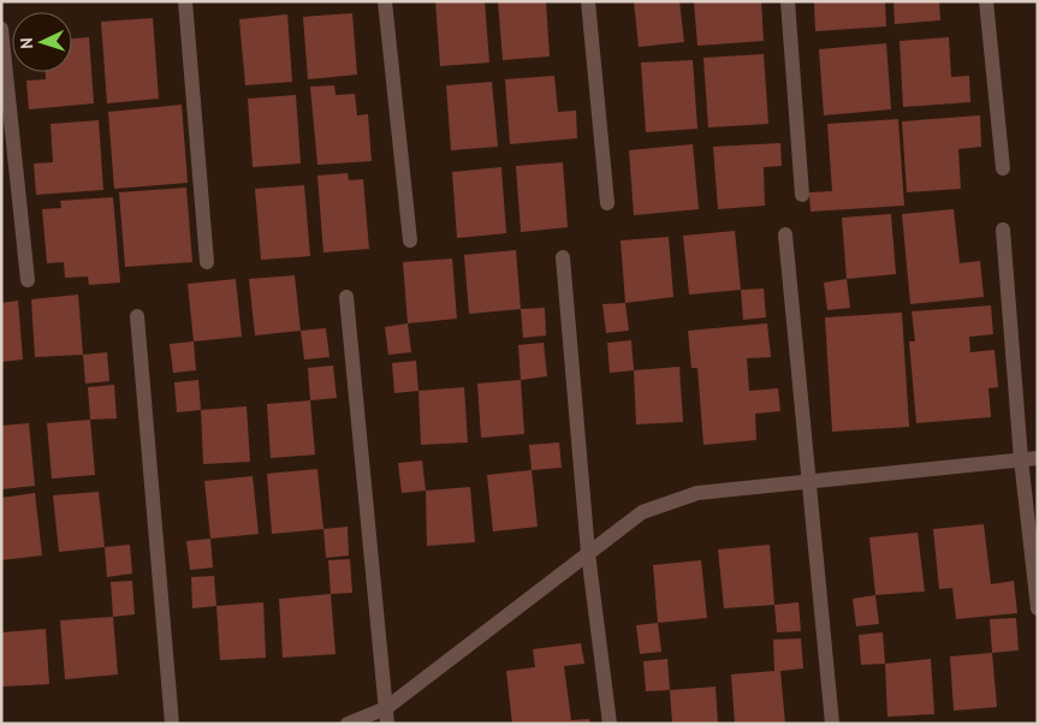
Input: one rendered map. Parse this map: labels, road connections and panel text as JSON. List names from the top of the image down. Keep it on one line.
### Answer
{"north":"left"}
